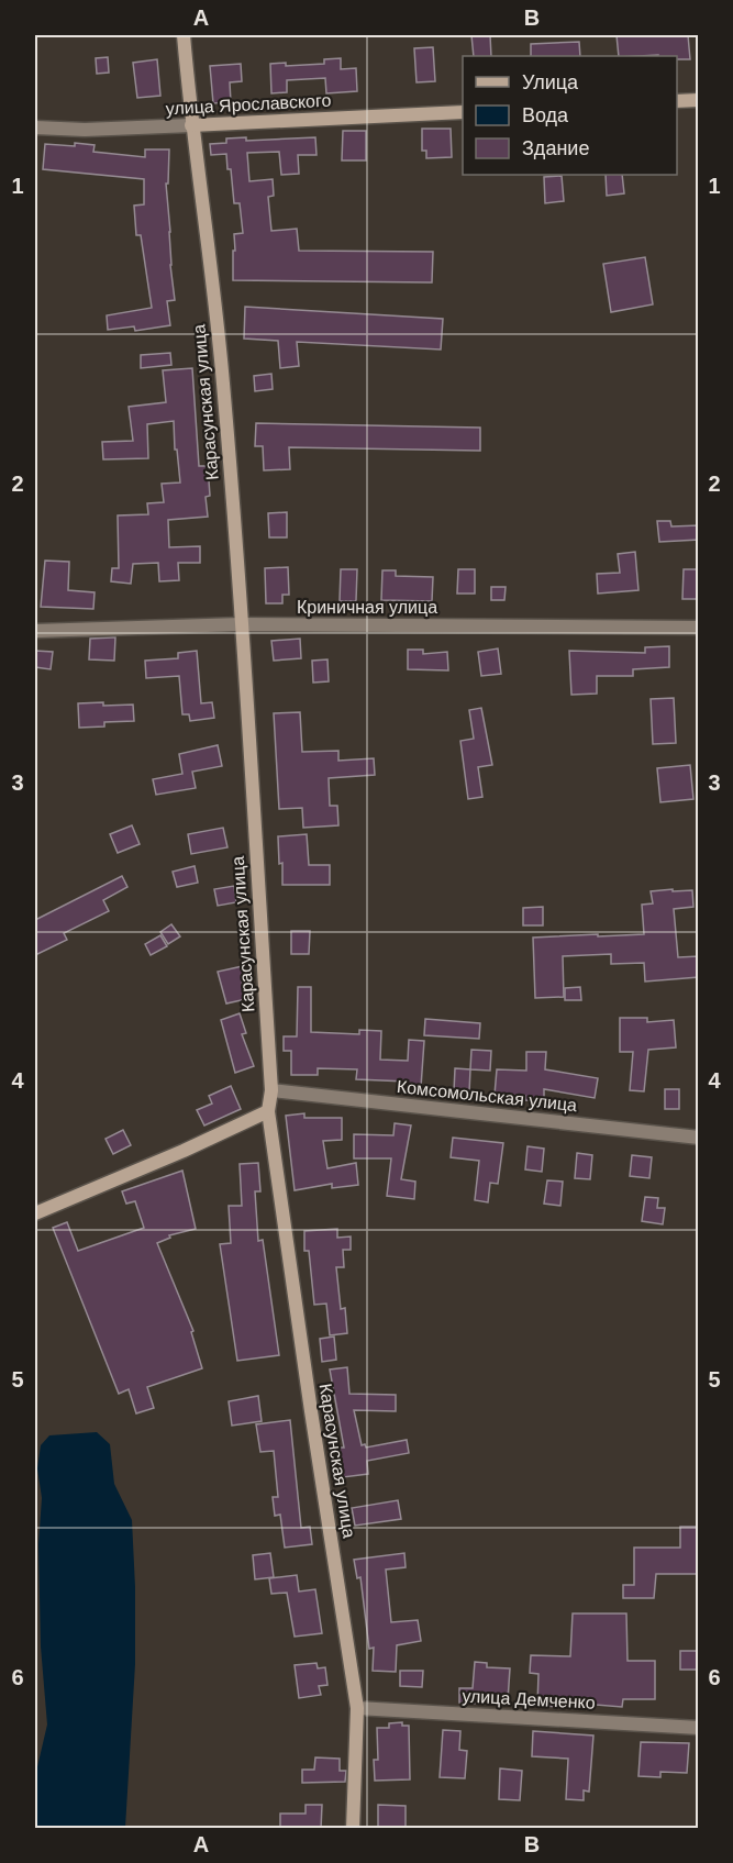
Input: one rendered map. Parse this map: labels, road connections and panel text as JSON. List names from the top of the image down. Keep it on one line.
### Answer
{"streets":{"street":["улица Ярославского","Карасунская улица","Криничная улица","Комсомольская улица","улица Демченко"]},"crossings":[["улица Ярославского","Карасунская улица"],["Карасунская улица","Криничная улица"],["Карасунская улица","Комсомольская улица"],["Карасунская улица","улица Демченко"]],"legend":["Улица","Вода","Здание"],"grid":{"columns":["A","B"],"rows":["1","2","3","4","5","6"]}}
